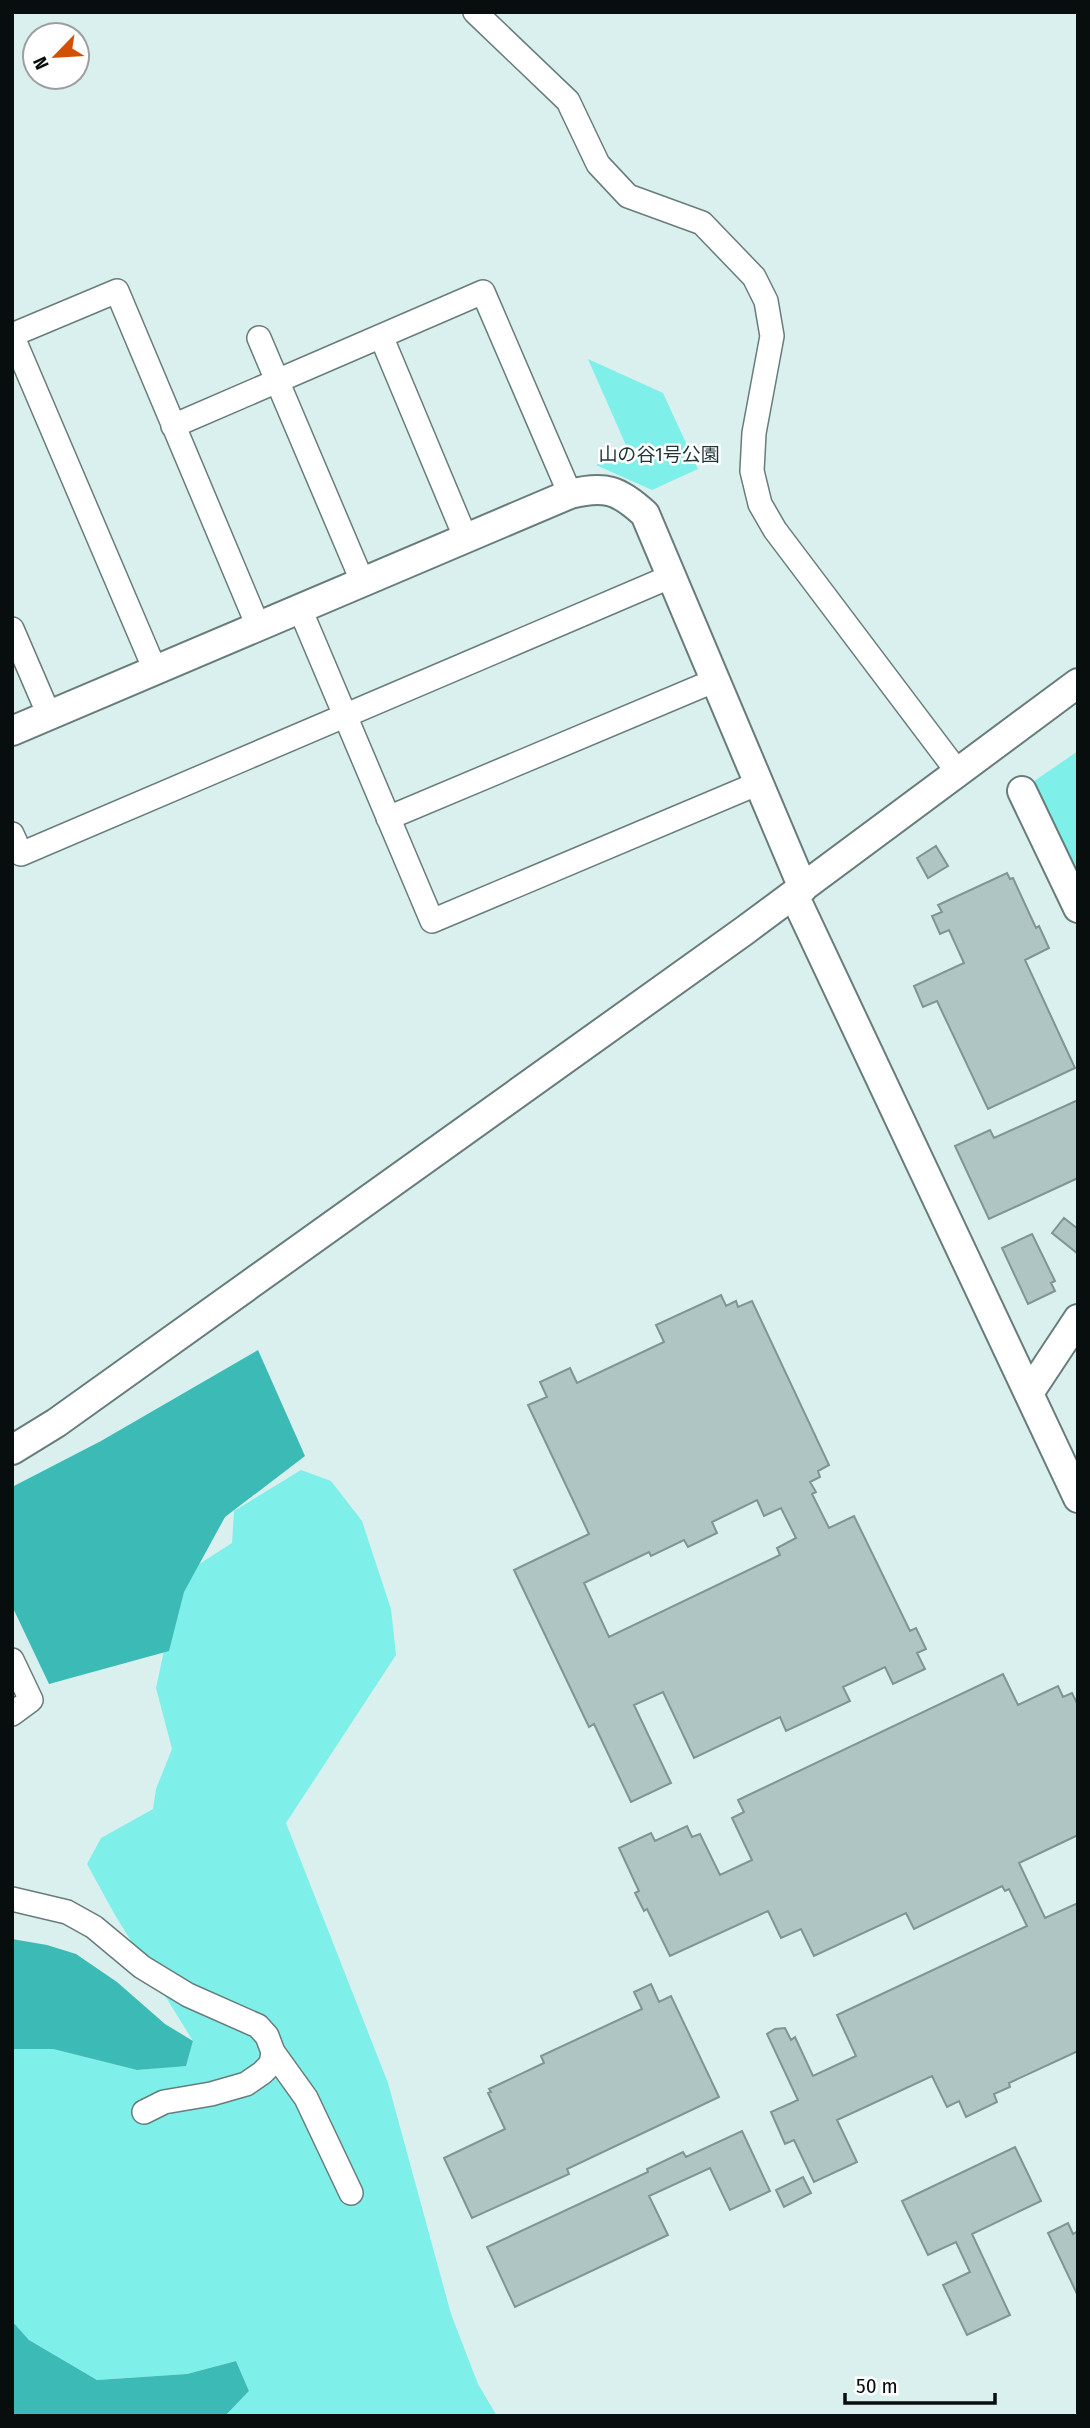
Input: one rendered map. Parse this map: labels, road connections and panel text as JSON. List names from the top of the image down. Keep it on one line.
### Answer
{"parks":["山の谷1号公園"],"scale_bar":"50 m","north":"bottom left"}
